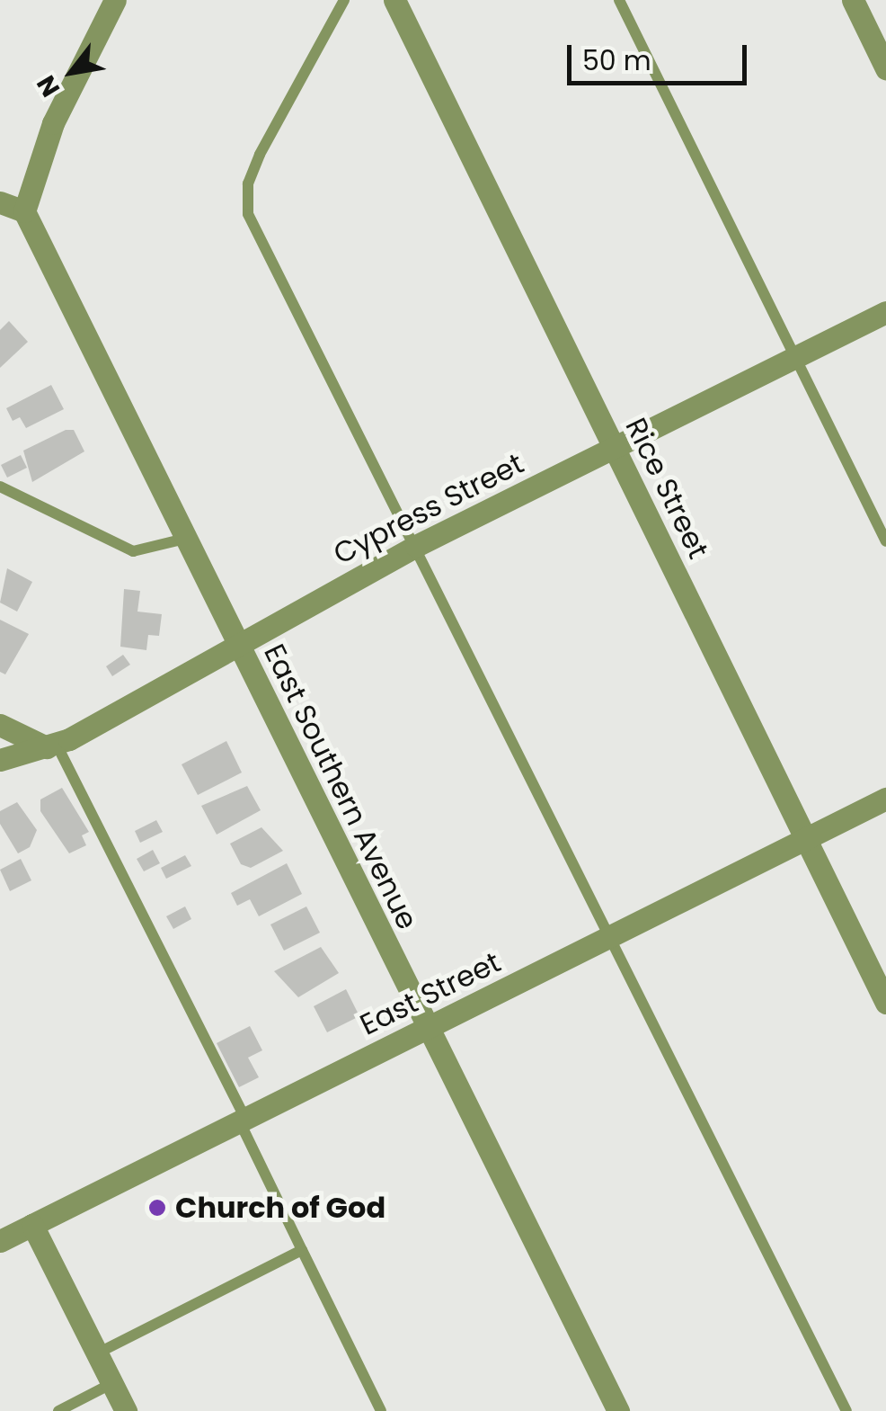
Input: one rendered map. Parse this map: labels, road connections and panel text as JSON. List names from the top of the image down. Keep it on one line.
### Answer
{"streets":{"street":["Rice Street","Cypress Street","East Southern Avenue","East Street"]},"crossings":[["Rice Street","Cypress Street"],["Rice Street","East Street"],["Cypress Street","East Southern Avenue"],["East Southern Avenue","East Street"]],"places":["Church of God"],"scale_bar":"50 m","north":"bottom left"}
